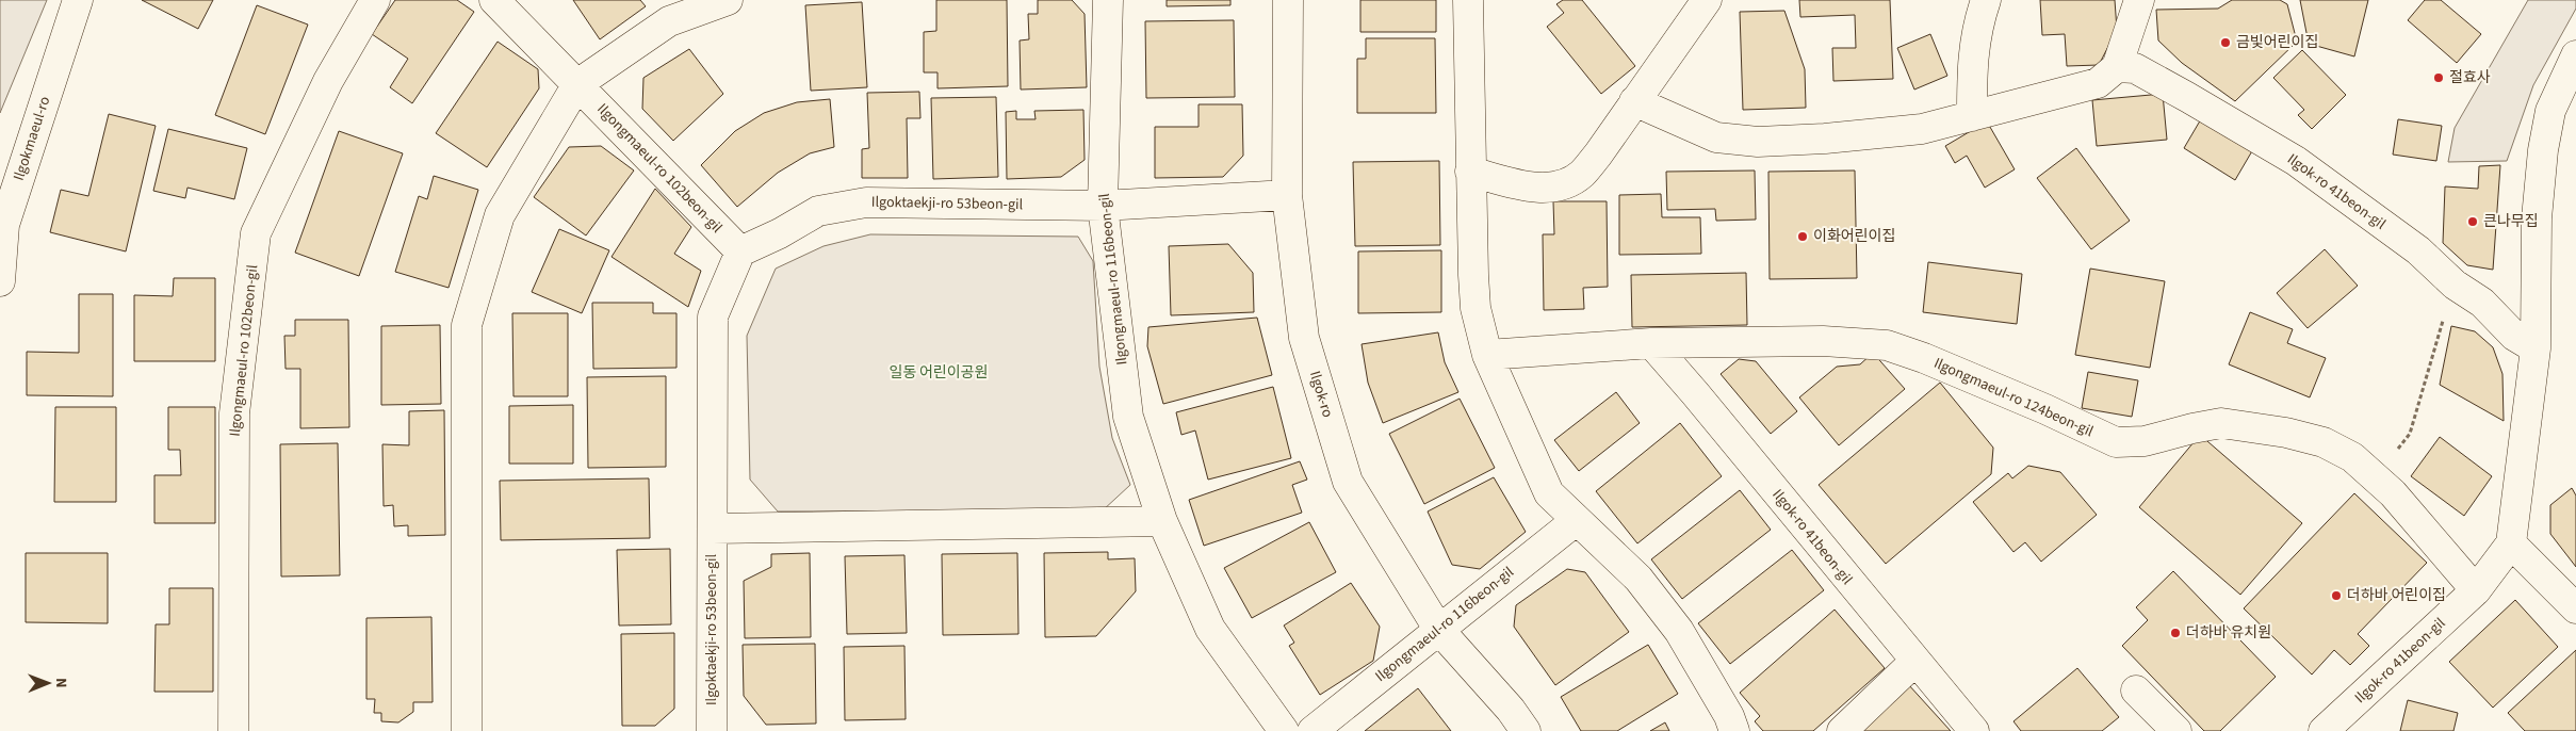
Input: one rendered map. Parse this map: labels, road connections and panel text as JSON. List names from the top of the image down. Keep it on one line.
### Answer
{"streets":{"street":["Ilgokmaeul-ro","Ilgongmaeul-ro 102beon-gil","Ilgok-ro 41beon-gil","Ilgoktaekji-ro 53beon-gil","Ilgongmaeul-ro 116beon-gil","Ilgok-ro","Ilgongmaeul-ro 124beon-gil"]},"crossings":[["Ilgongmaeul-ro 102beon-gil","Ilgoktaekji-ro 53beon-gil"],["Ilgok-ro 41beon-gil","Ilgongmaeul-ro 124beon-gil"],["Ilgoktaekji-ro 53beon-gil","Ilgongmaeul-ro 116beon-gil"],["Ilgoktaekji-ro 53beon-gil","Ilgok-ro"],["Ilgongmaeul-ro 116beon-gil","Ilgok-ro"]],"parks":["일동 어린이공원"],"places":["금빛어린이집","절효사","큰나무집","이화어린이집","더하바 어린이집","더하바 유치원"],"north":"right"}
